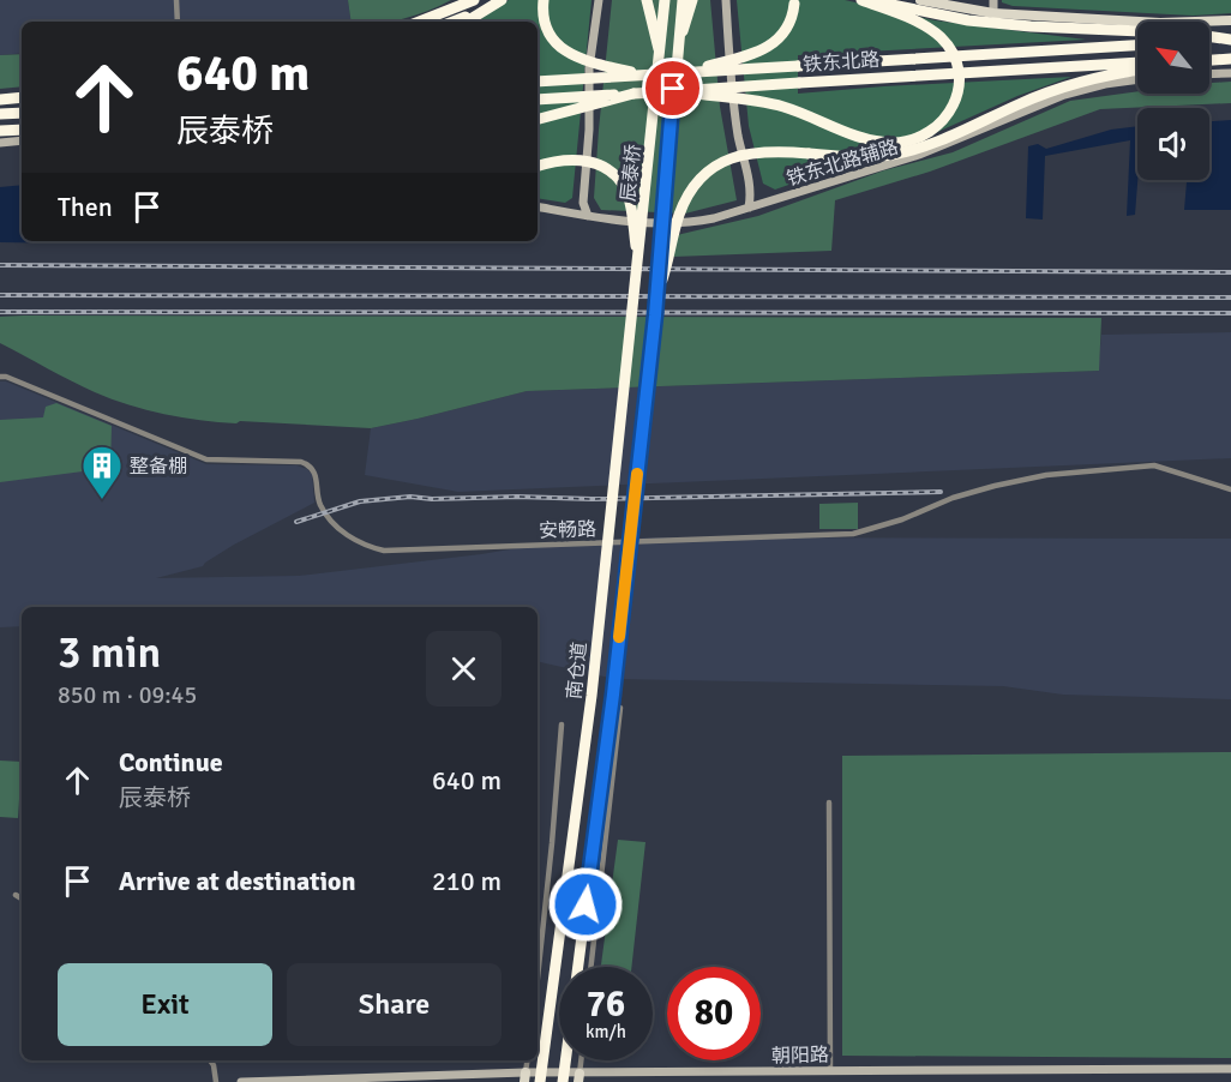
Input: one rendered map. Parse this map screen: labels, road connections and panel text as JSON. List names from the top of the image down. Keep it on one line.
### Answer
{"streets":{"highway":["铁东北路","辰泰桥","南仓道"],"street":["铁东北路辅路","安畅路","朝阳路"]},"crossings":[["辰泰桥","南仓道"]],"places":{"building":["整备棚"]},"north":"top left","page":{"turn":["640 m","辰泰桥"],"then":"Then","heading":["3 min","850 m · 09:45"],"list":[{"name":"Continue","note":"辰泰桥","value":"640 m"},{"name":"Arrive at destination","value":"210 m"}],"buttons":["Exit","Share"],"speed":"76 km/h","limit":"80"}}
